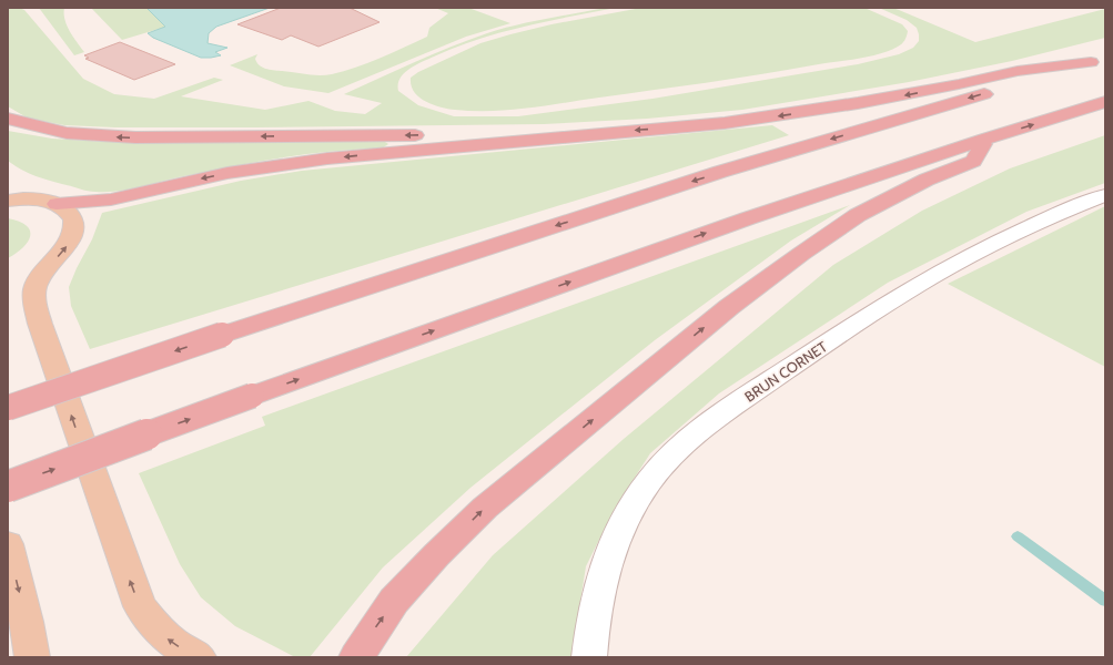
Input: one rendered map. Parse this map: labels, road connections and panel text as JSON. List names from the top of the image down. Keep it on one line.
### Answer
{"streets":{"street":["BRUN CORNET"]}}
